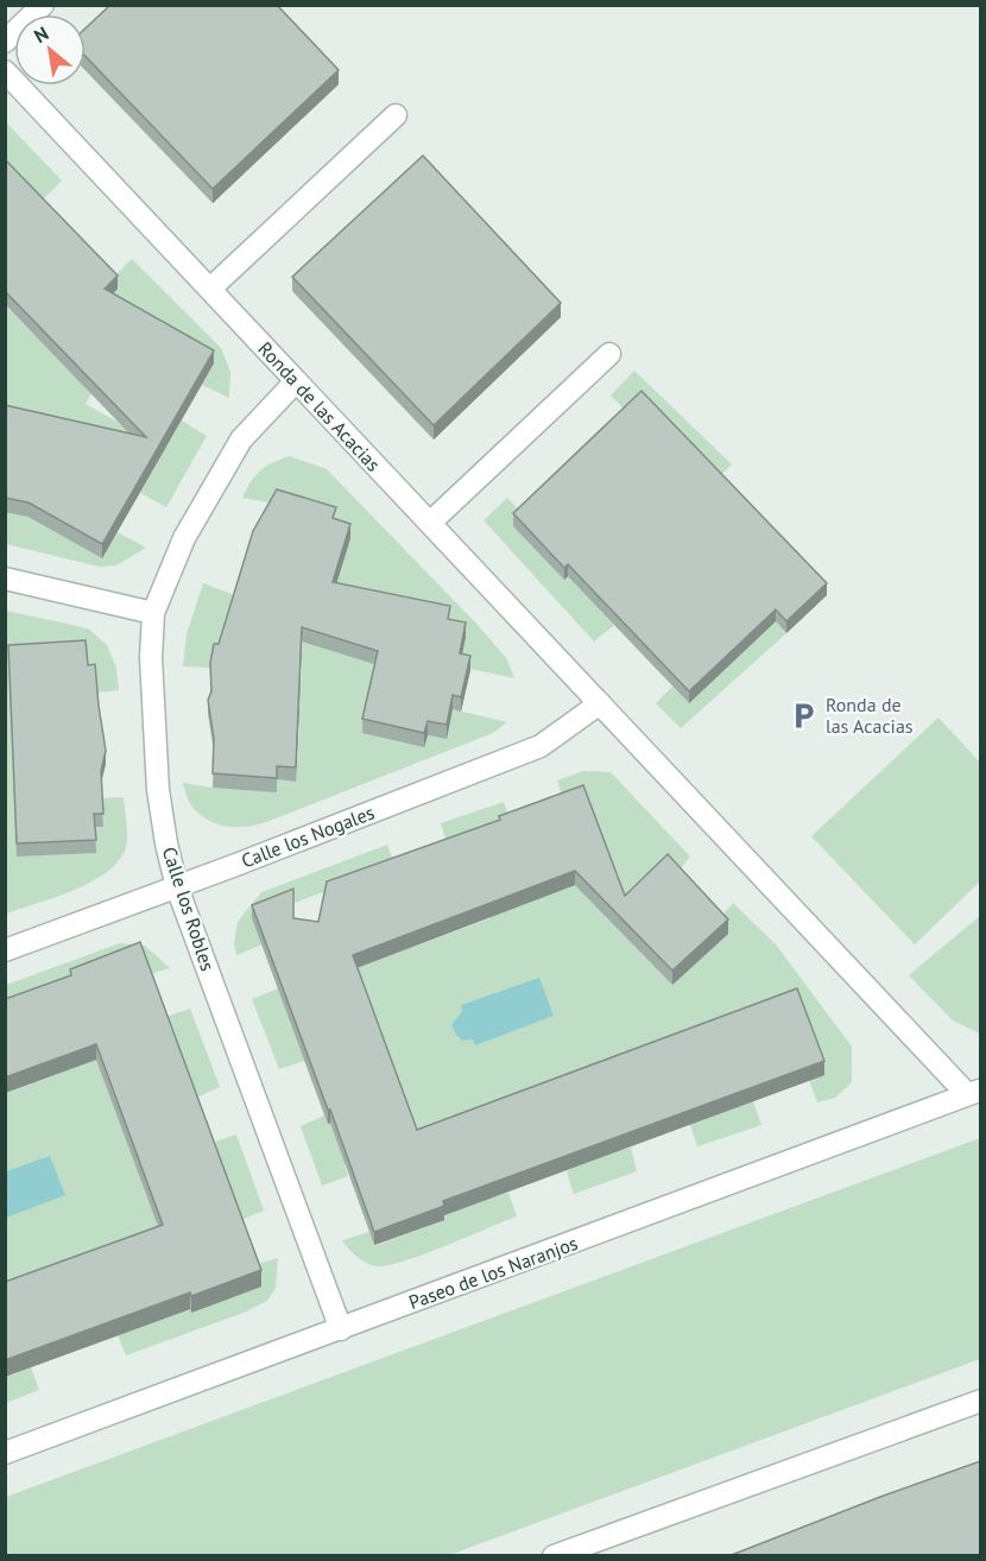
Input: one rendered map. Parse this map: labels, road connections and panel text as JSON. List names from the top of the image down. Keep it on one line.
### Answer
{"streets":{"street":["Ronda de las Acacias","Calle los Nogales","Calle los Robles","Paseo de los Naranjos"]},"crossings":[["Ronda de las Acacias","Calle los Nogales"],["Ronda de las Acacias","Calle los Robles"],["Ronda de las Acacias","Paseo de los Naranjos"],["Calle los Nogales","Calle los Robles"],["Calle los Robles","Paseo de los Naranjos"]],"places":{"parking":["Ronda de las Acacias"]},"north":"top left"}
